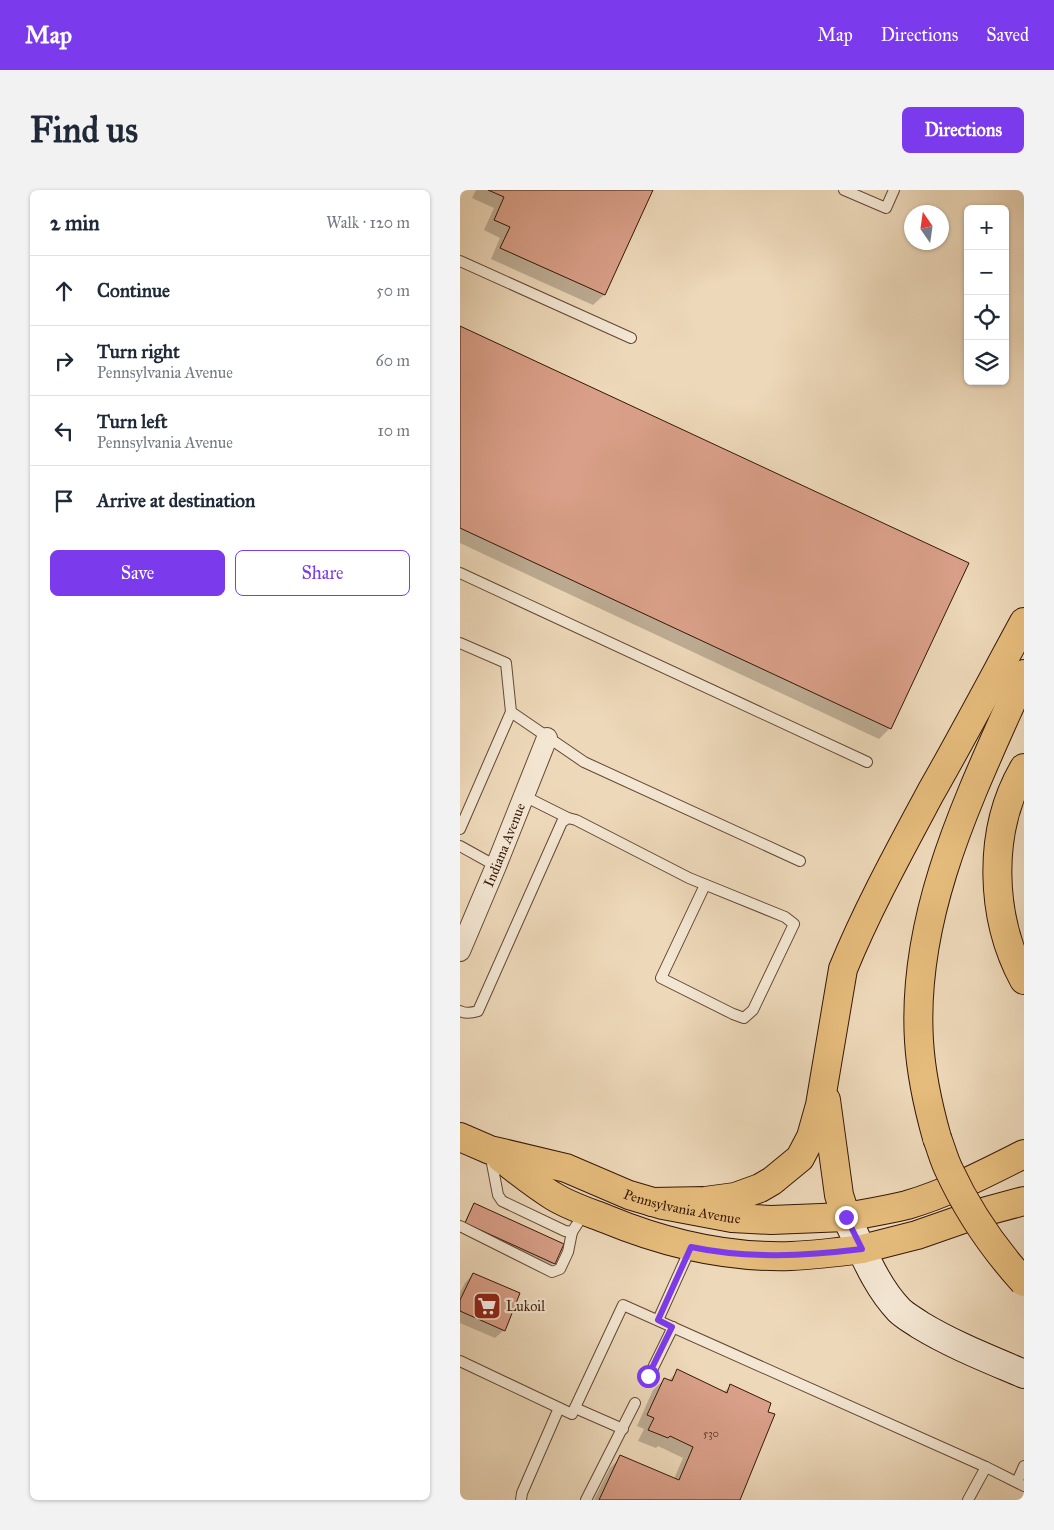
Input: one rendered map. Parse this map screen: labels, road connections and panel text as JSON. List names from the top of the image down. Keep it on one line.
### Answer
{"streets":{"main road":["Pennsylvania Avenue"],"street":["Indiana Avenue"]},"places":{"supermarket":["Lukoil"]},"house_numbers":["530"],"north":"top","page":{"header":"Map","nav":["Map","Directions","Saved"],"buttons":["Directions",["Save","Share"]],"title":"Find us","heading":["2 min","Walk · 120 m"],"map_buttons":["+","−"],"list":[["Continue","50 m"],["Turn right","Pennsylvania Avenue","60 m"],["Turn left","Pennsylvania Avenue","10 m"],"Arrive at destination"]}}
